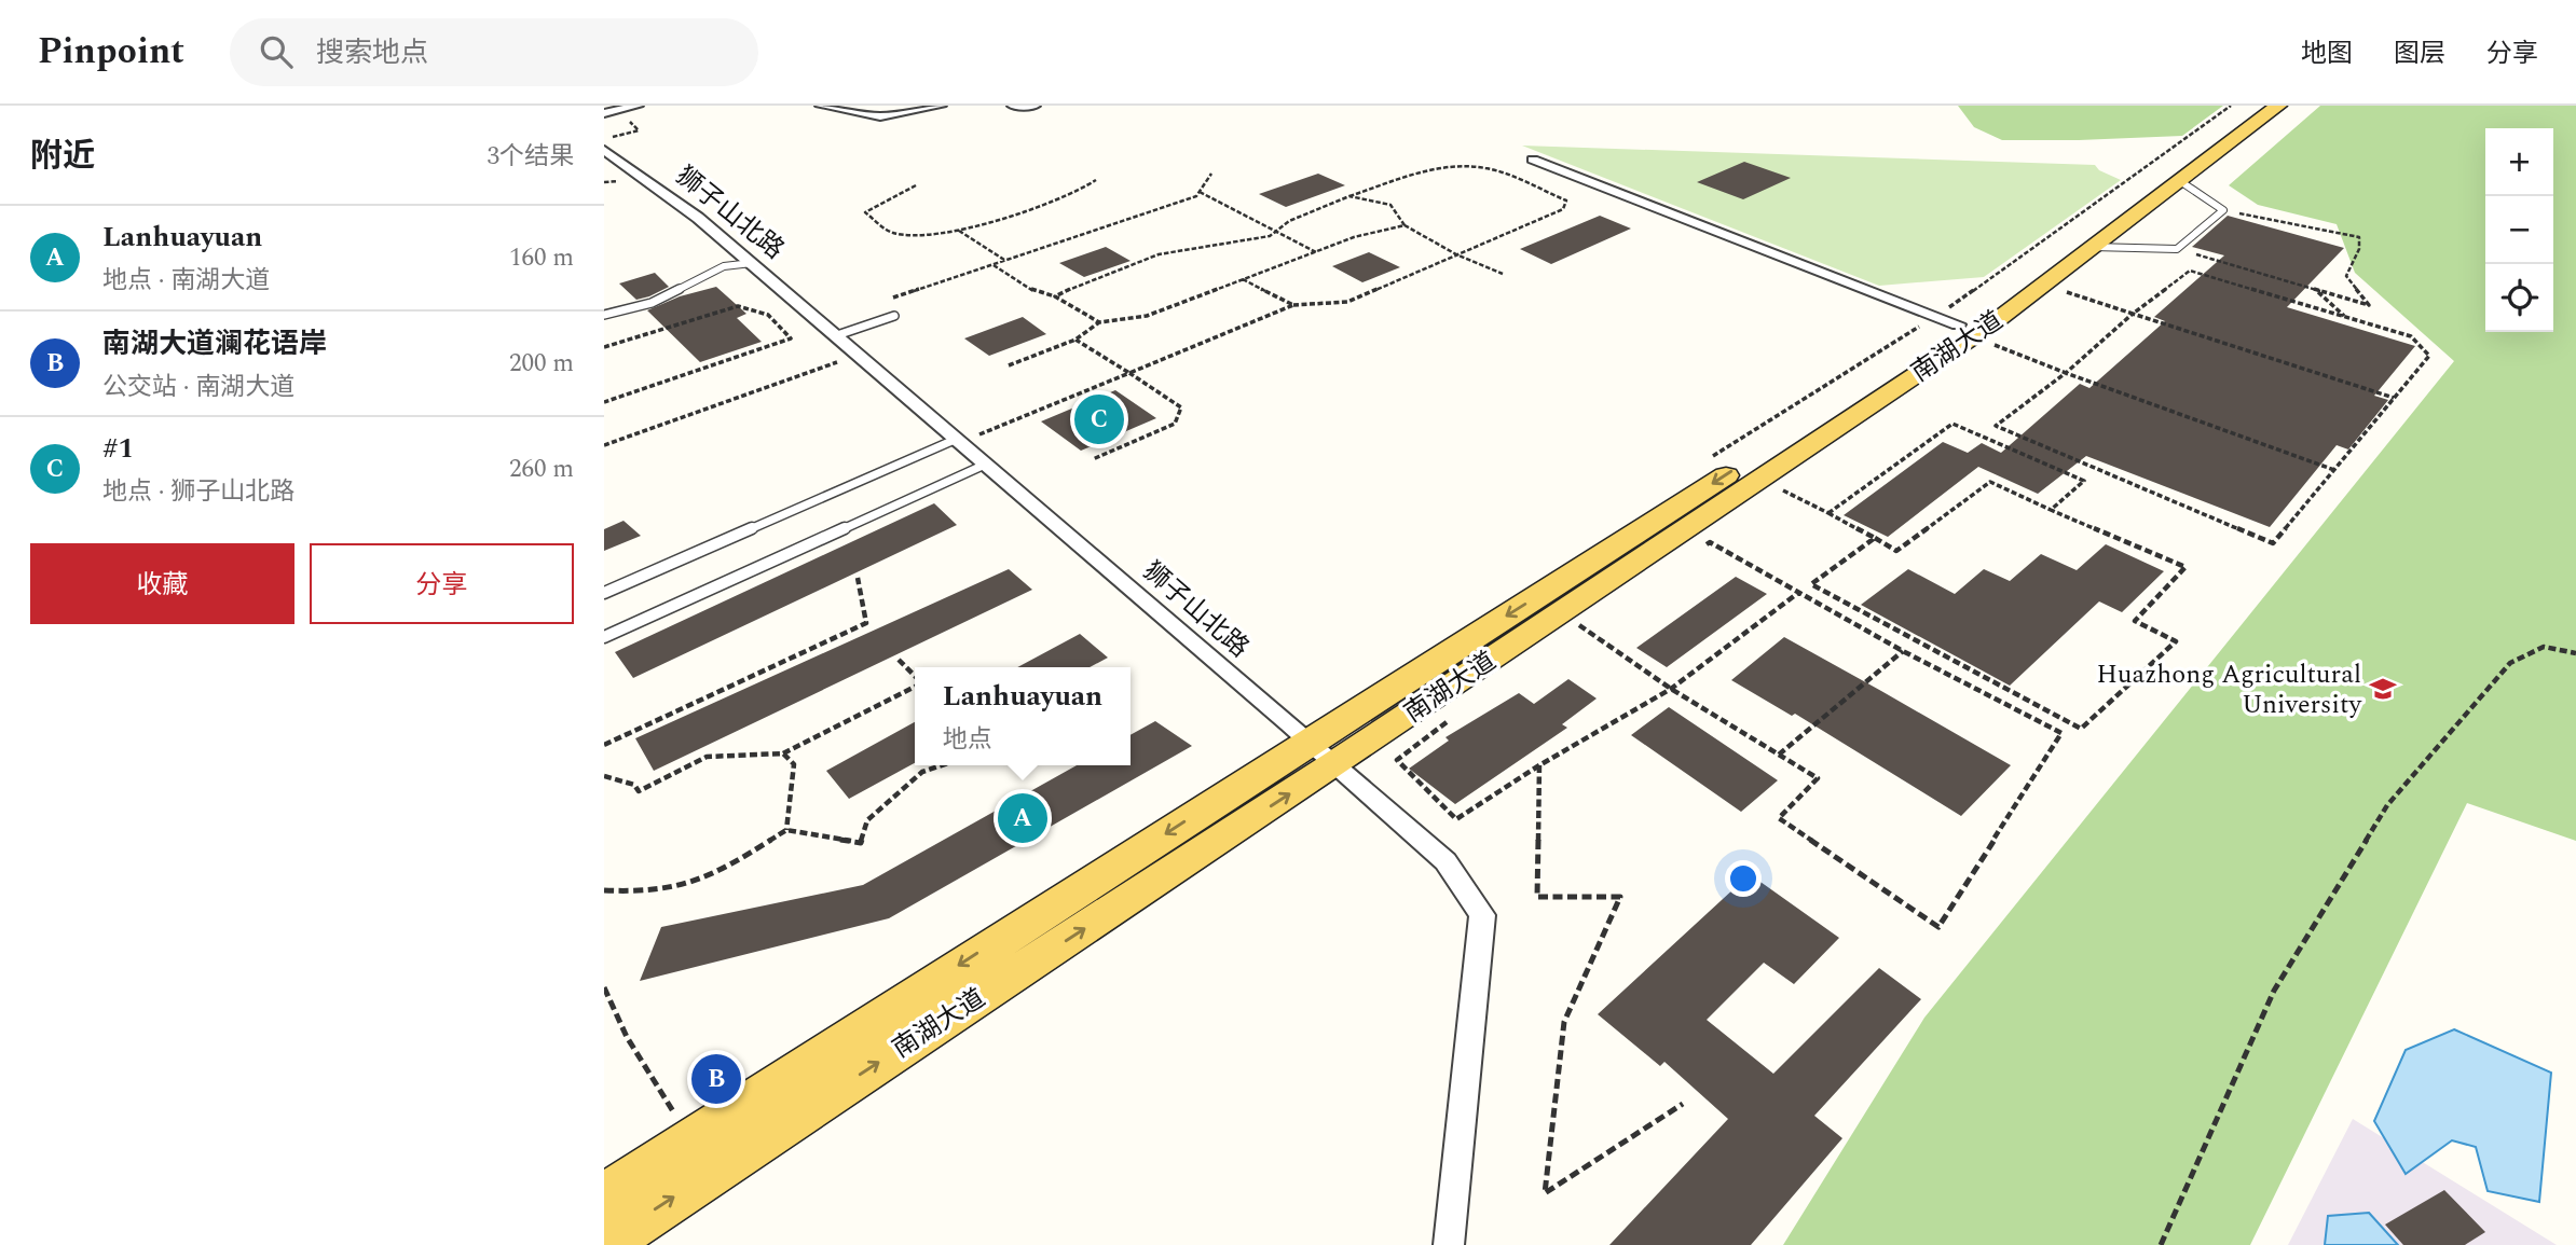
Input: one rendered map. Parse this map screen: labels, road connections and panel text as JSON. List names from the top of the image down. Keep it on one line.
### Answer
{"streets":{"main road":["南湖大道"],"street":["狮子山北路"]},"crossings":[["狮子山北路","南湖大道"]],"places":{"school or university":["Huazhong Agricultural University"]},"page":{"header":"Pinpoint","search":"搜索地点","nav":["地图","图层","分享"],"heading":["附近","3个结果"],"map_buttons":["+","−"],"list":[{"mark":"A","name":"Lanhuayuan","note":"地点 · 南湖大道","value":"160 m"},{"mark":"B","name":"南湖大道澜花语岸","note":"公交站 · 南湖大道","value":"200 m"},{"mark":"C","name":"#1","note":"地点 · 狮子山北路","value":"260 m"}],"pins":["C","A","B"],"buttons":["收藏","分享"],"popup":["Lanhuayuan","地点"]}}
